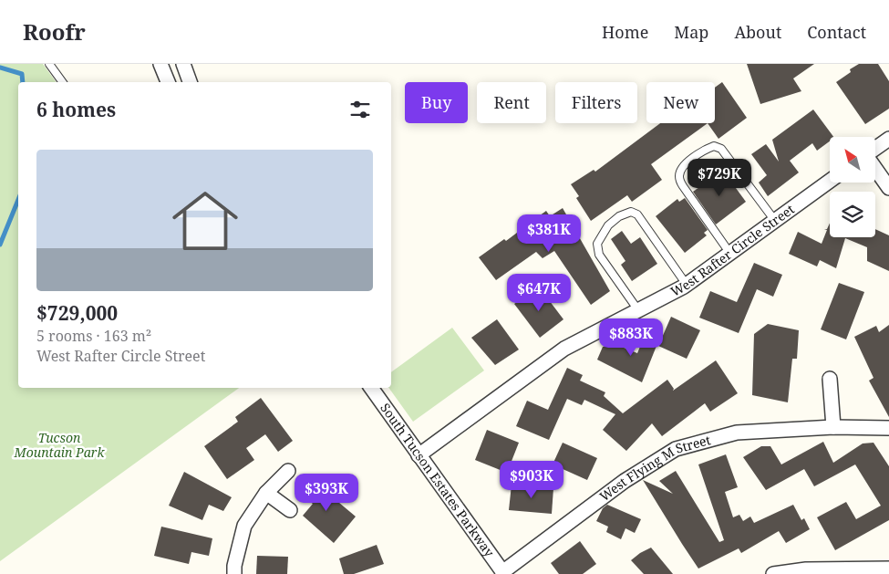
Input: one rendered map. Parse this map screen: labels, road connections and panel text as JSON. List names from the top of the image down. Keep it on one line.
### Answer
{"streets":{"street":["West Rafter Circle Street","West Flying M Street","South Tucson Estates Parkway"]},"crossings":[["West Rafter Circle Street","South Tucson Estates Parkway"],["West Flying M Street","South Tucson Estates Parkway"]],"parks":["Tucson Mountain Park"],"north":"top left","page":{"header":"Roofr","nav":["Home","Map","About","Contact"],"chip":["Buy","Rent","Filters","New"],"heading":"6 homes","list":[{"name":"$729,000","note":"5 rooms · 163 m² · West Rafter Circle Street"}],"price":["$729K","$381K","$647K","$883K","$903K","$393K"]}}
